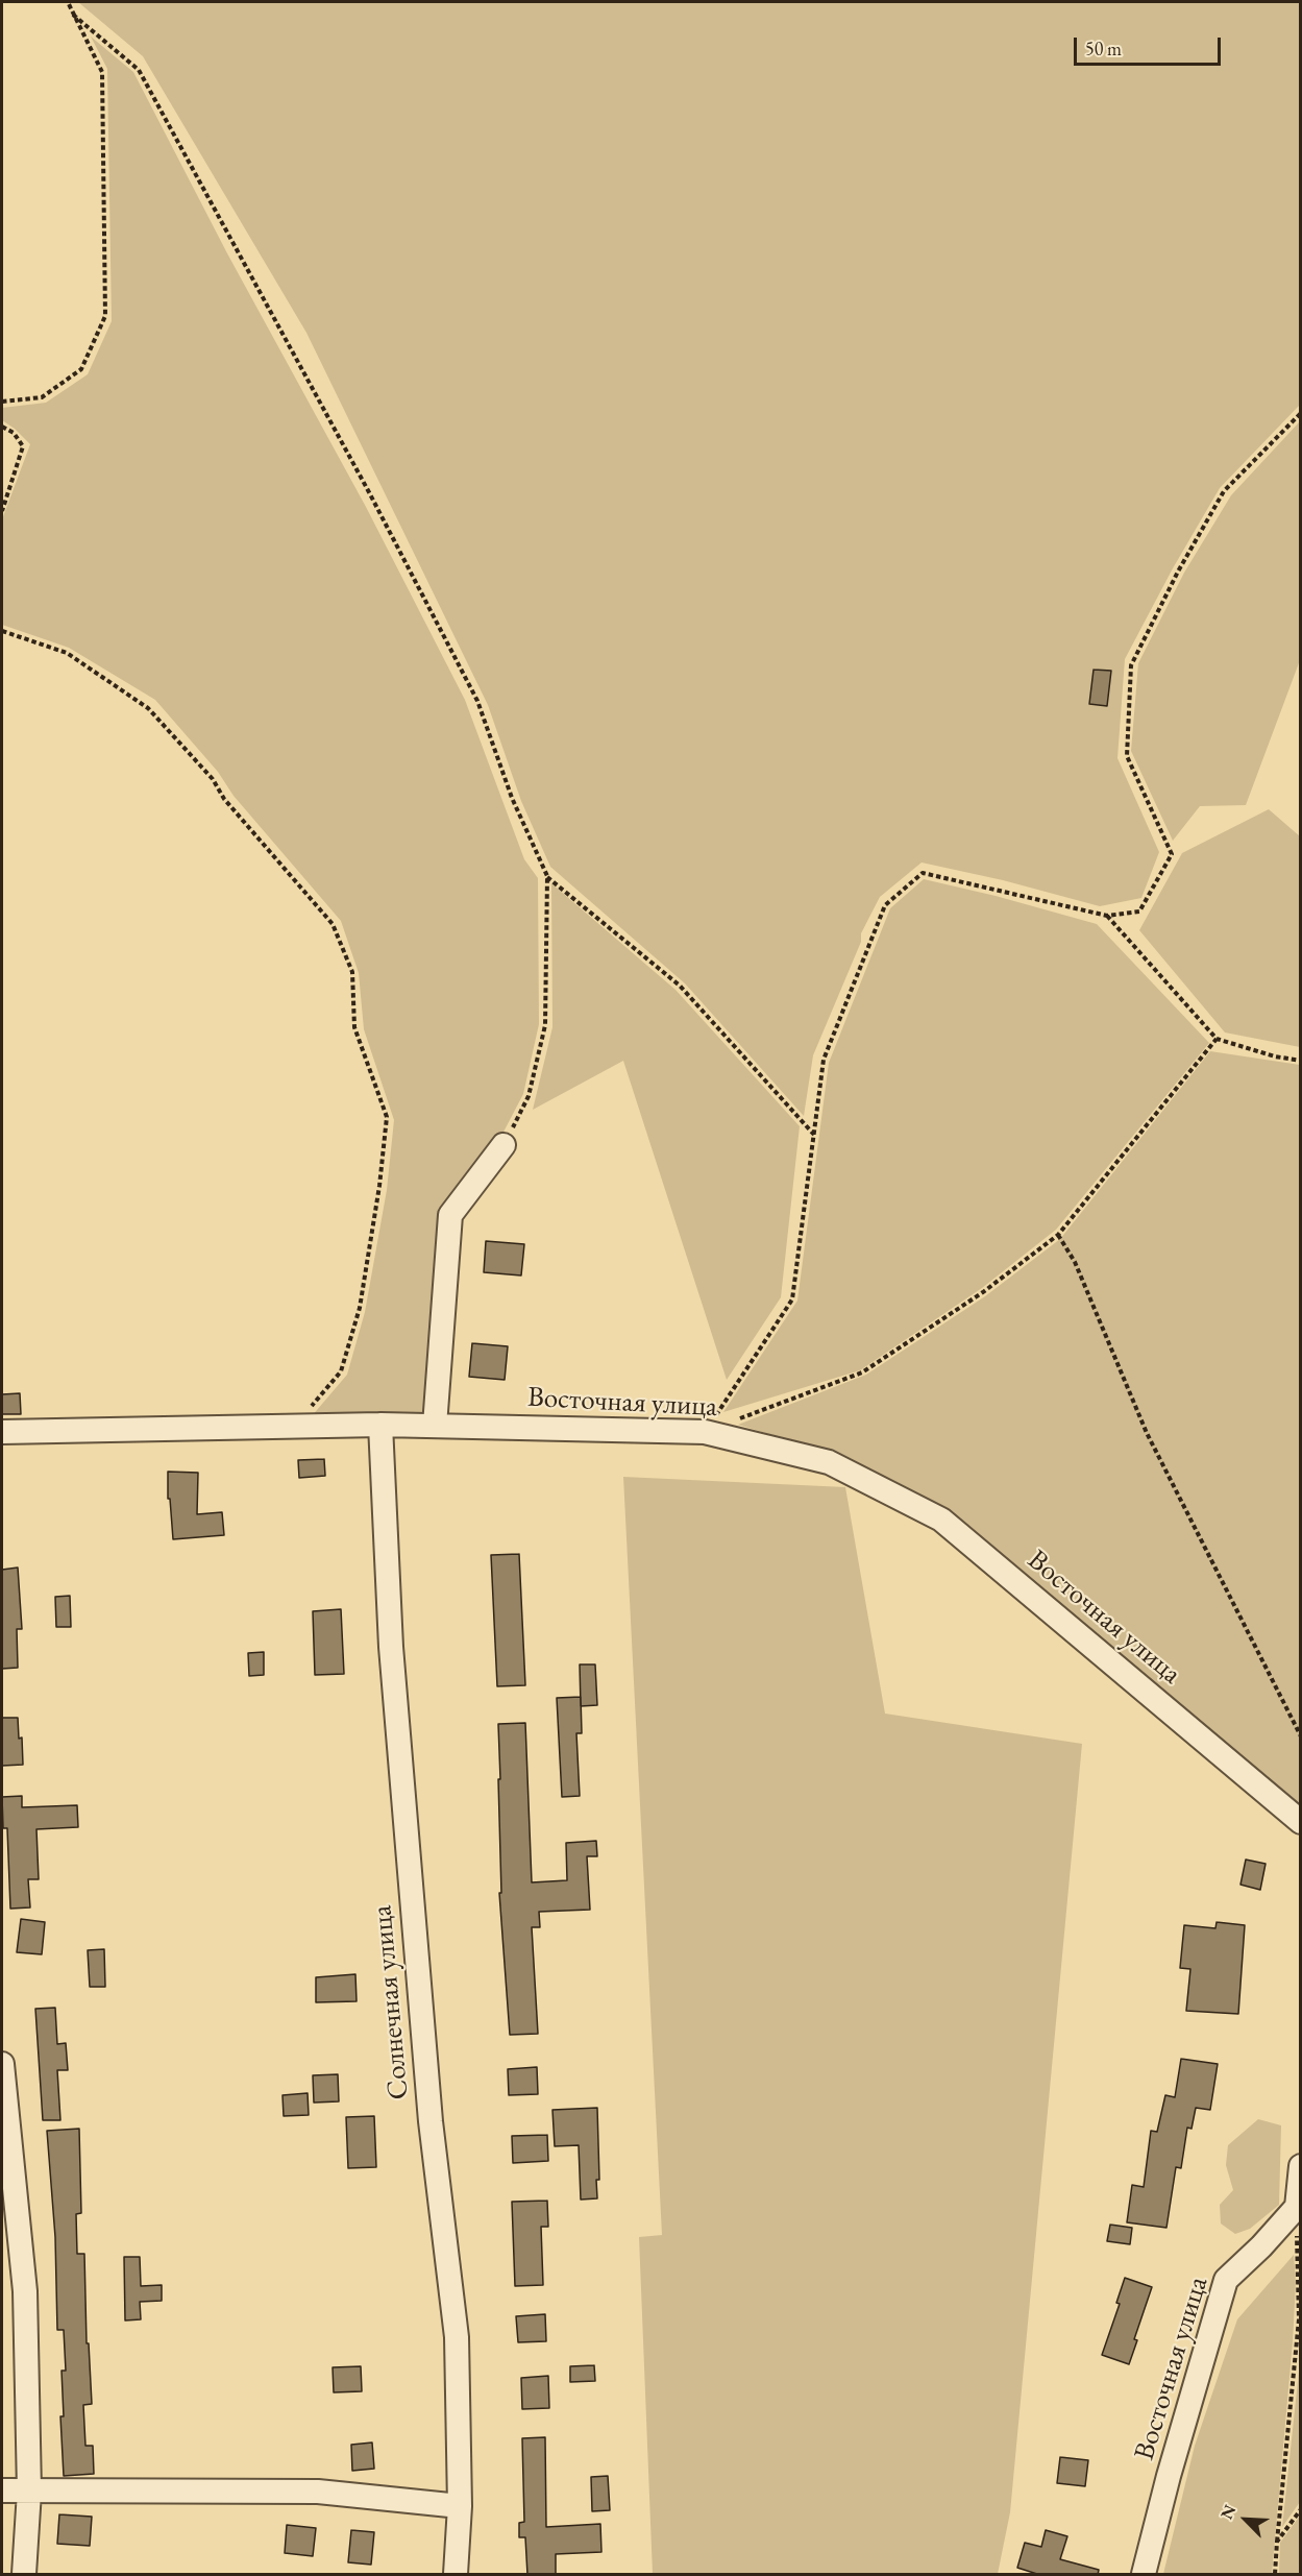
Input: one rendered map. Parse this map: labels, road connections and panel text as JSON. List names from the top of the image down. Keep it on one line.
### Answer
{"streets":{"street":["Восточная улица","Солнечная улица"]},"crossings":[["Восточная улица","Солнечная улица"]],"scale_bar":"50 m","north":"top left"}
